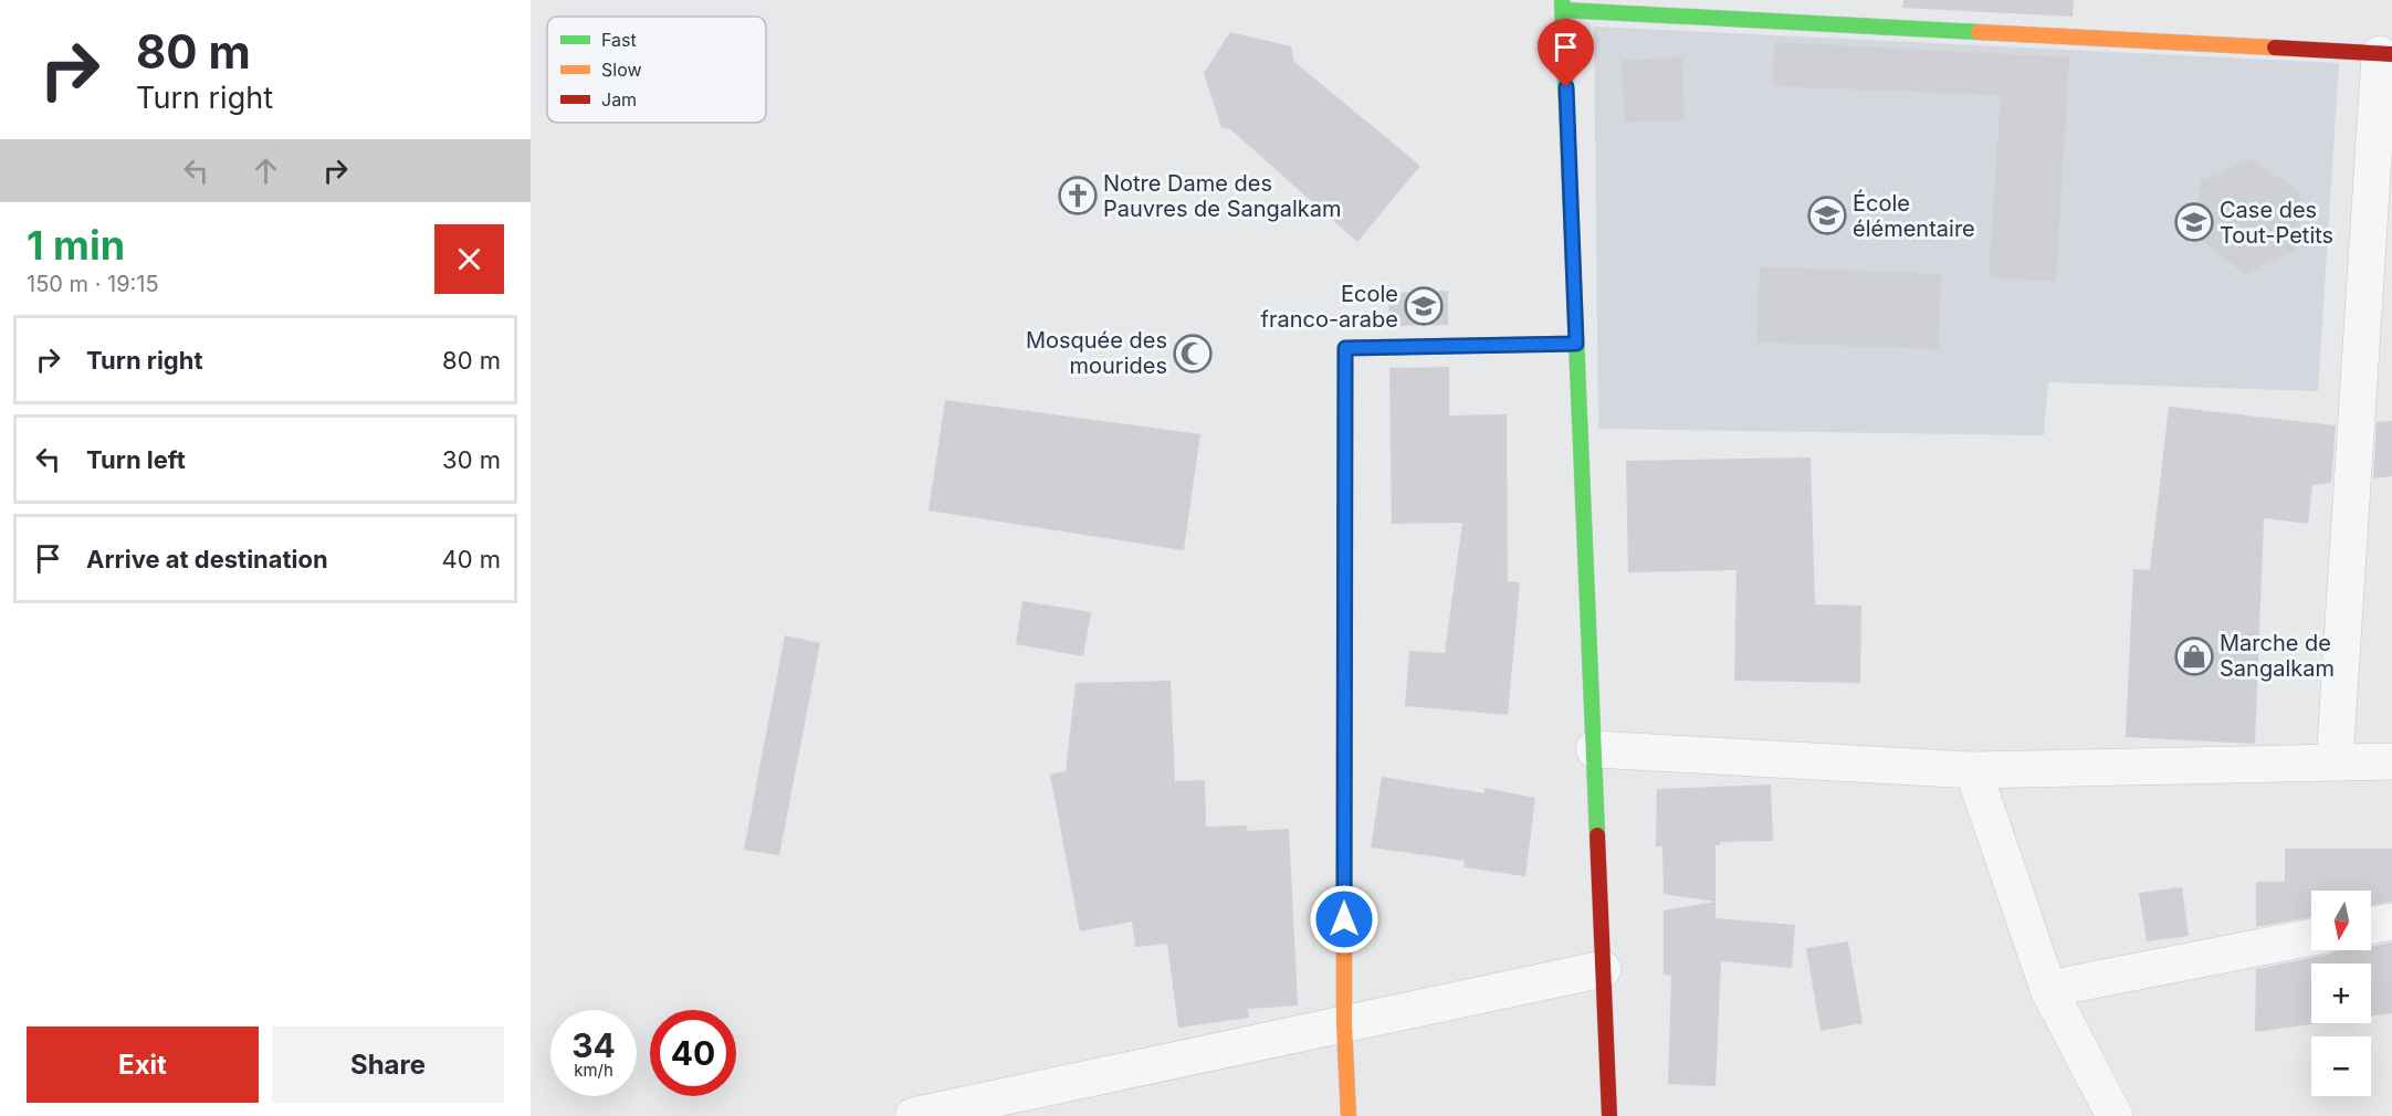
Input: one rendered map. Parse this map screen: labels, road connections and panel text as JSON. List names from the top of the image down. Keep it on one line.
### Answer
{"places":{"church":["Notre Dame des Pauvres de Sangalkam"],"school or university":["École élémentaire","Case des Tout-Petits","Ecole franco-arabe"],"mosque":["Mosquée des mourides"],"shop":["Marche de Sangalkam"]},"legend":["Fast","Slow","Jam"],"north":"bottom","page":{"turn":["80 m","Turn right"],"heading":["1 min","150 m · 19:15"],"list":[{"name":"Turn right","value":"80 m"},{"name":"Turn left","value":"30 m"},{"name":"Arrive at destination","value":"40 m"}],"map_buttons":["+","−"],"speed":"34 km/h","limit":"40","buttons":["Exit","Share"]}}
